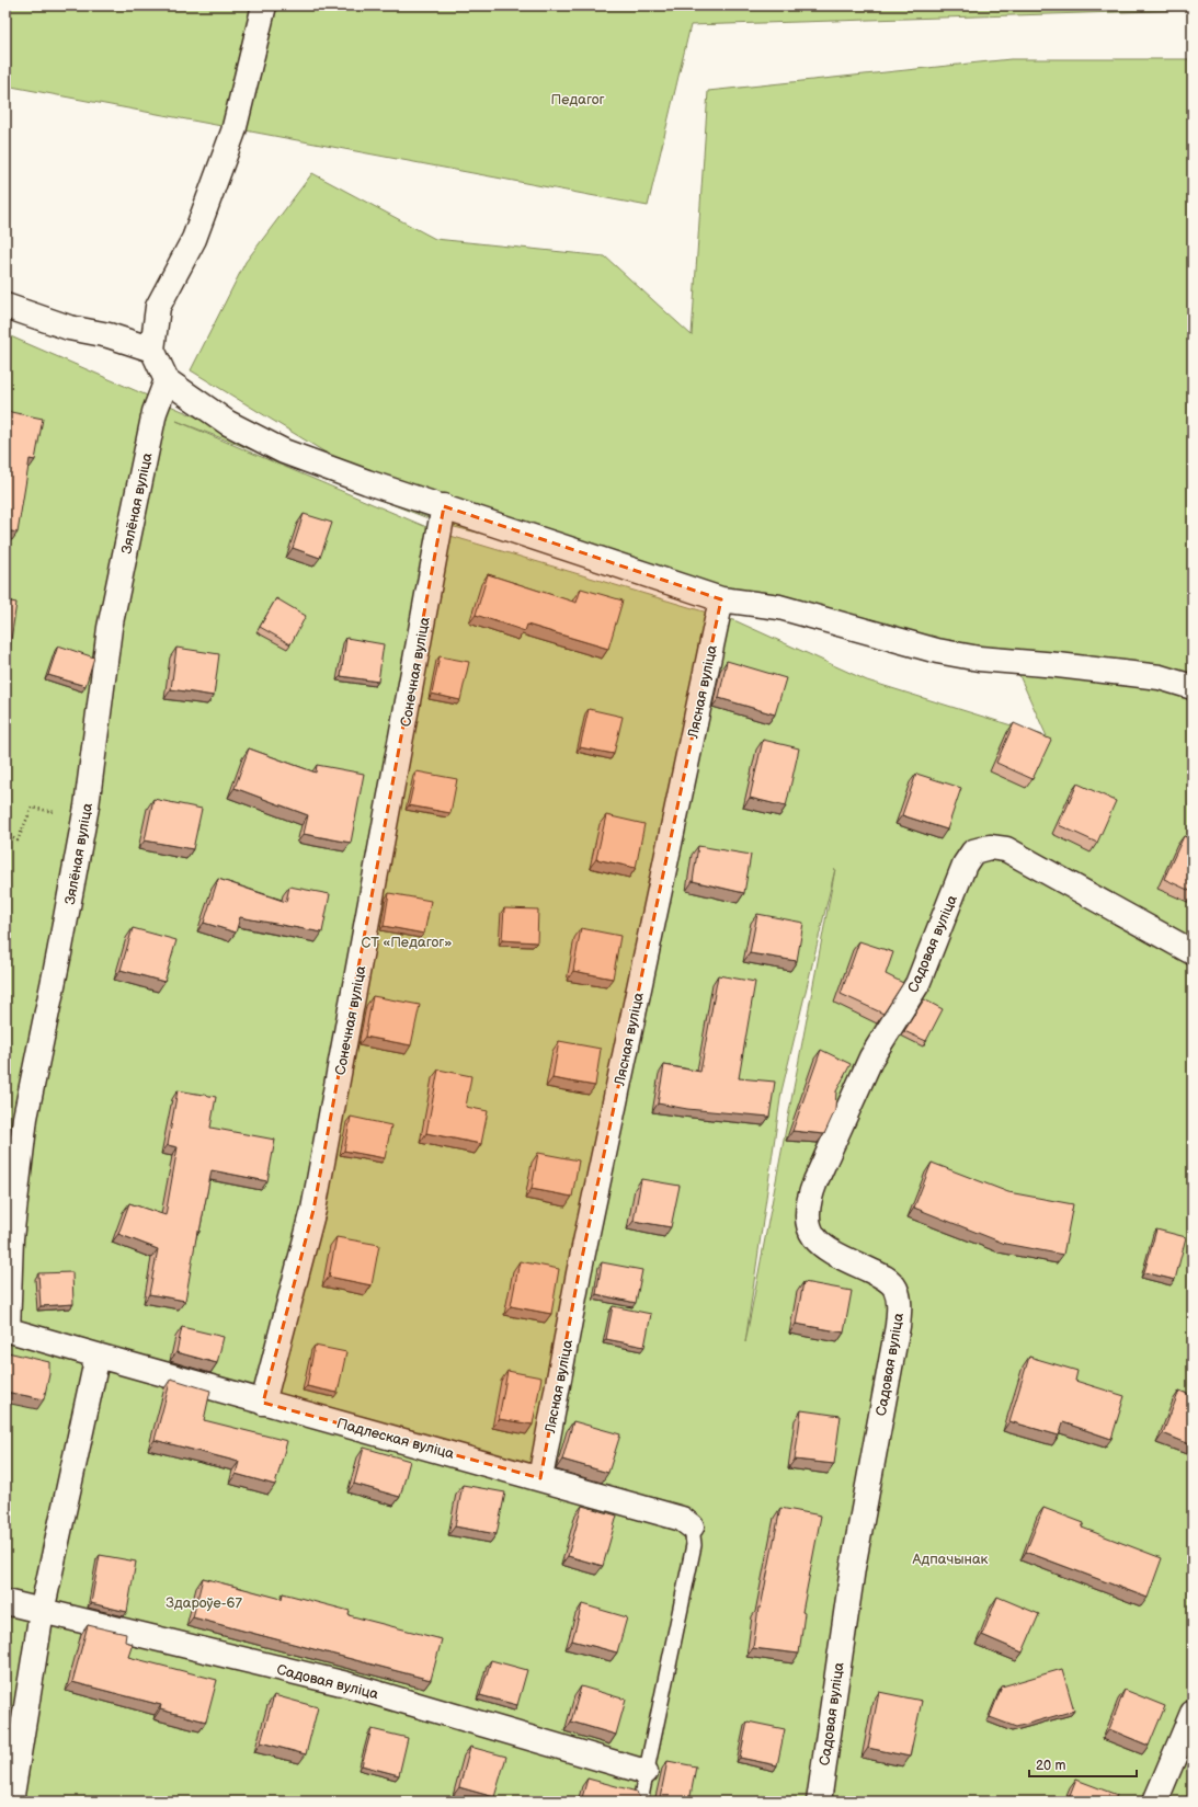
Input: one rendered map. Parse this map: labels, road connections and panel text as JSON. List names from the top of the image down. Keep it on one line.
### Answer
{"streets":{"street":["Зялёная вуліца","Сонечная вуліца","Лясная вуліца","Садовая вуліца","Падлеская вуліца"]},"crossings":[["Зялёная вуліца","Падлеская вуліца"],["Сонечная вуліца","Падлеская вуліца"],["Лясная вуліца","Падлеская вуліца"]],"parks":["Педагог","СТ «Педагог»","Адпачынак","Здароўе-67"],"scale_bar":"20 m"}
